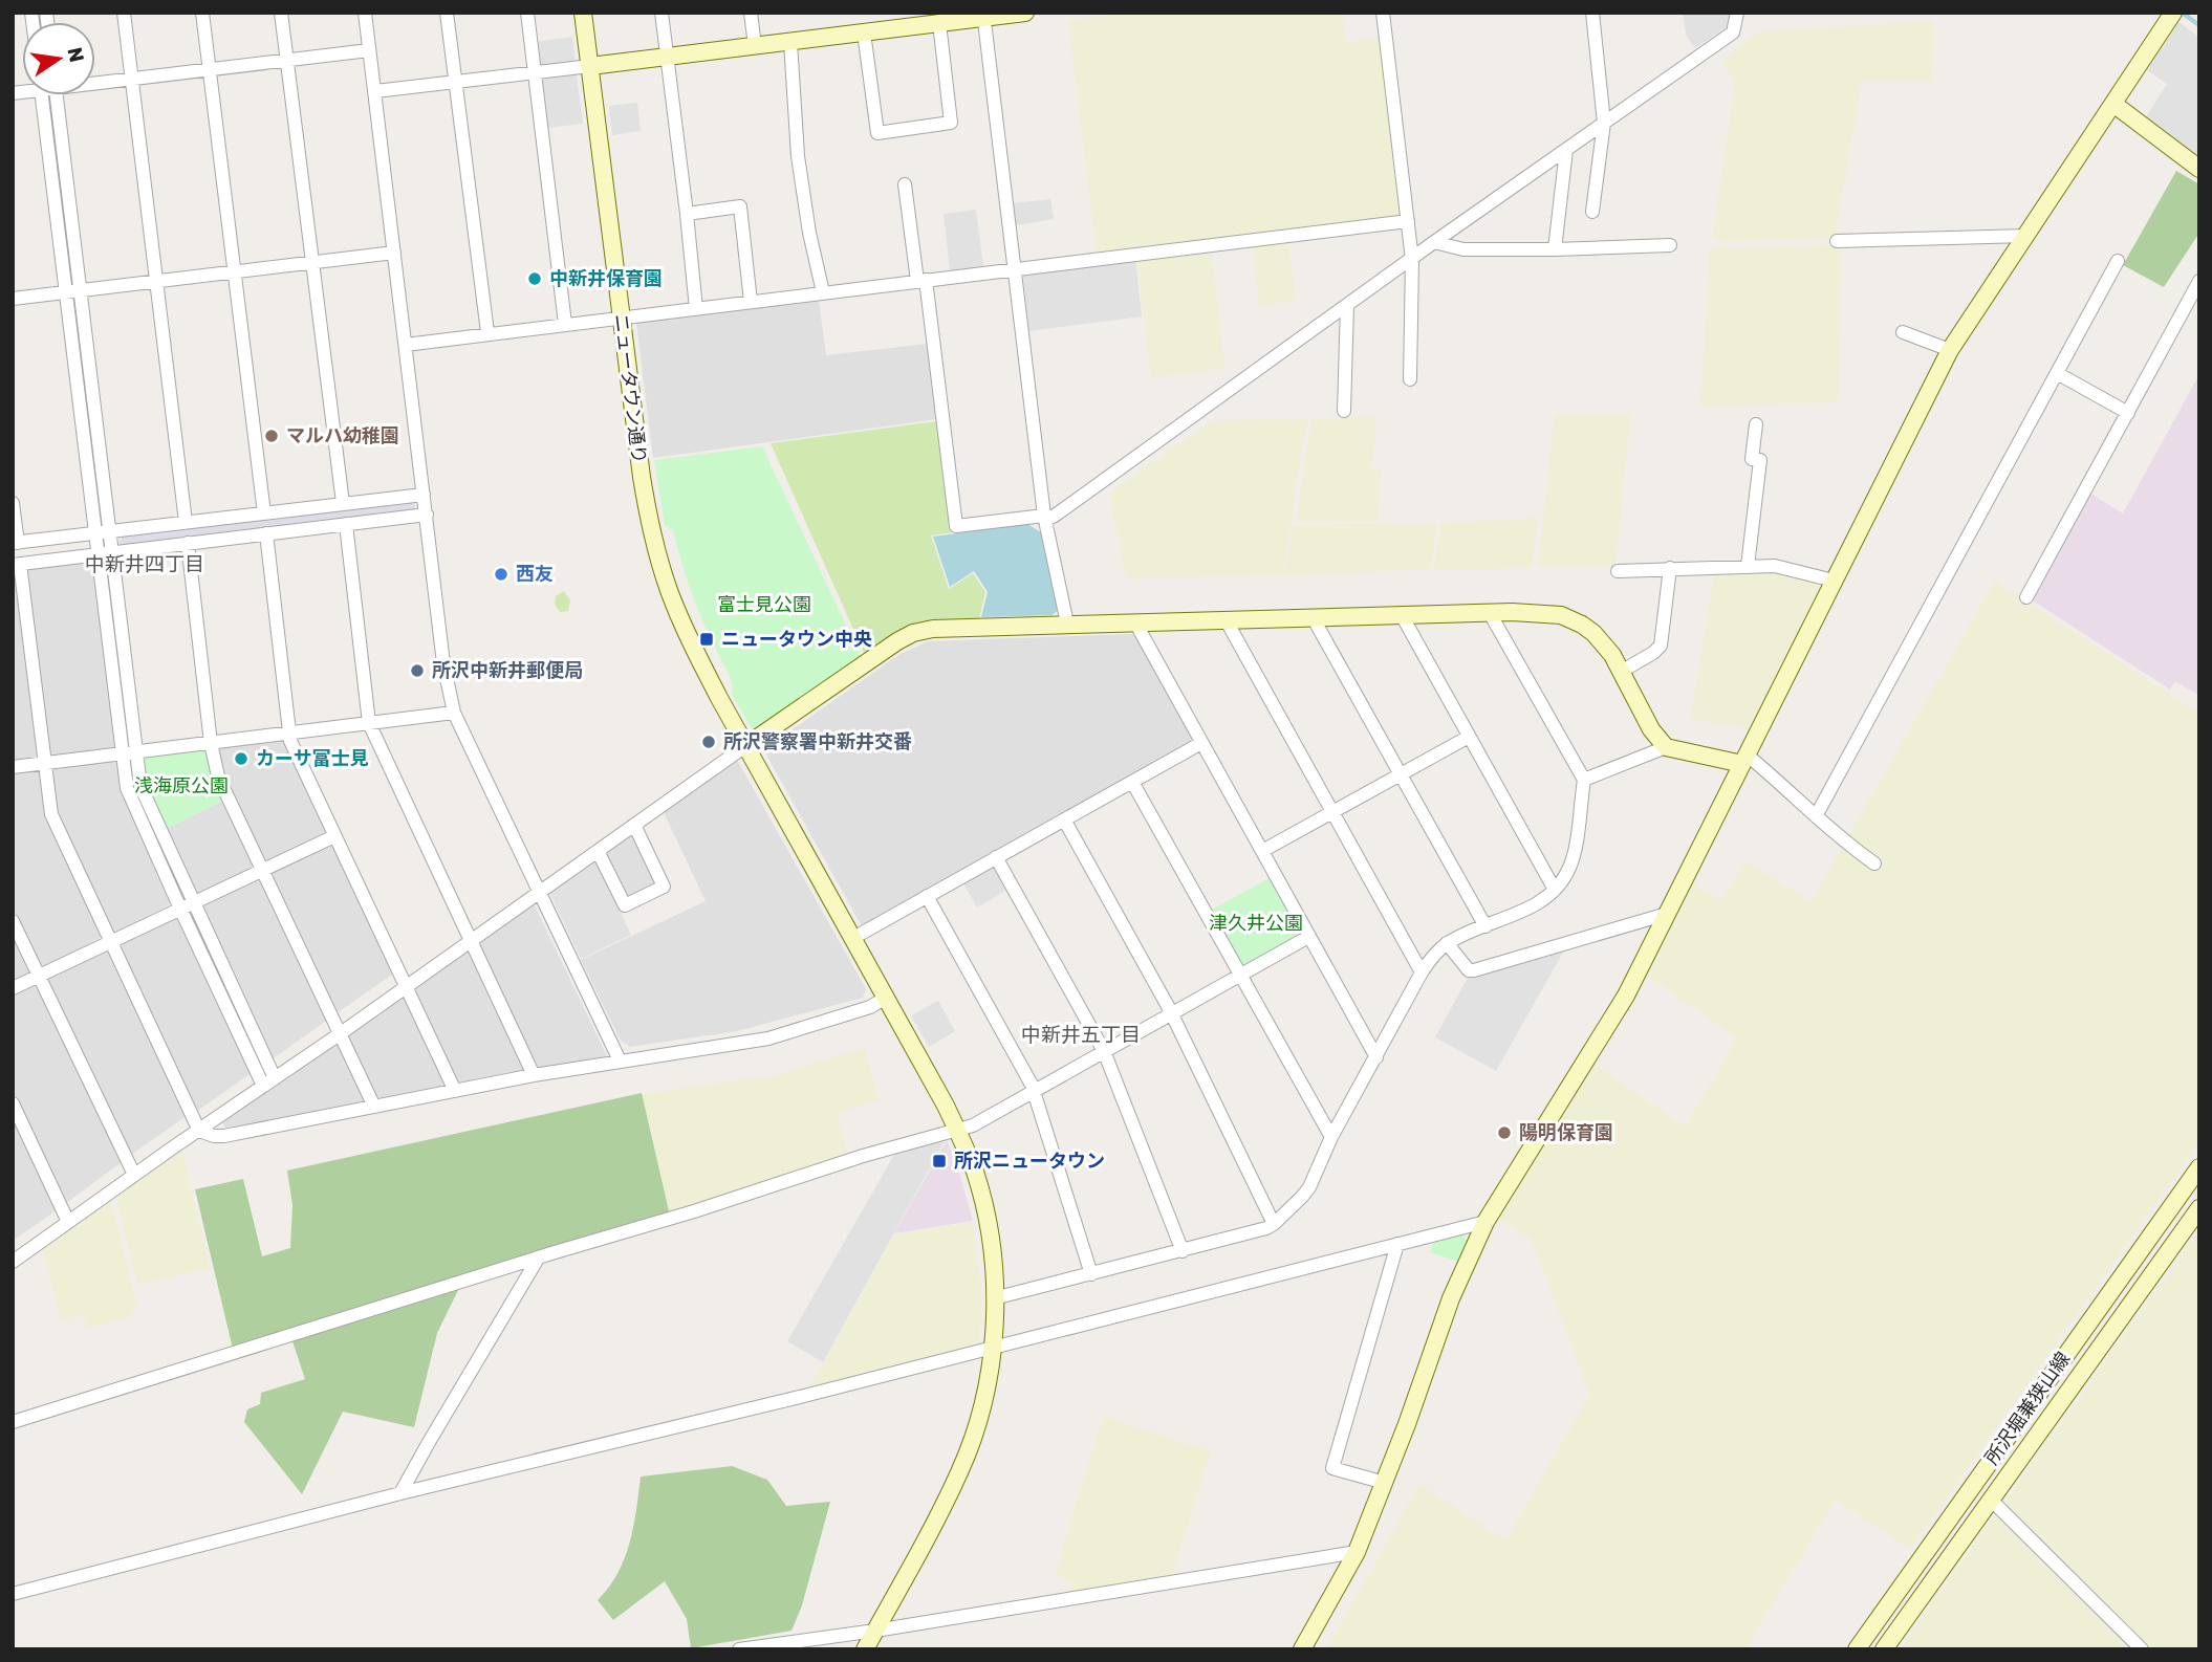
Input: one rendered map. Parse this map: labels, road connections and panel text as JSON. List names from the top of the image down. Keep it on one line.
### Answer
{"streets":{"street":["ニュータウン通り","所沢堀兼狭山線"]},"districts":["中新井四丁目","中新井五丁目"],"parks":["富士見公園","浅海原公園","津久井公園"],"places":{"other":["中新井保育園","マルハ幼稚園","西友","所沢中新井郵便局","所沢警察署中新井交番","カーサ富士見","陽明保育園"],"transit":["ニュータウン中央","所沢ニュータウン"]},"north":"right"}
